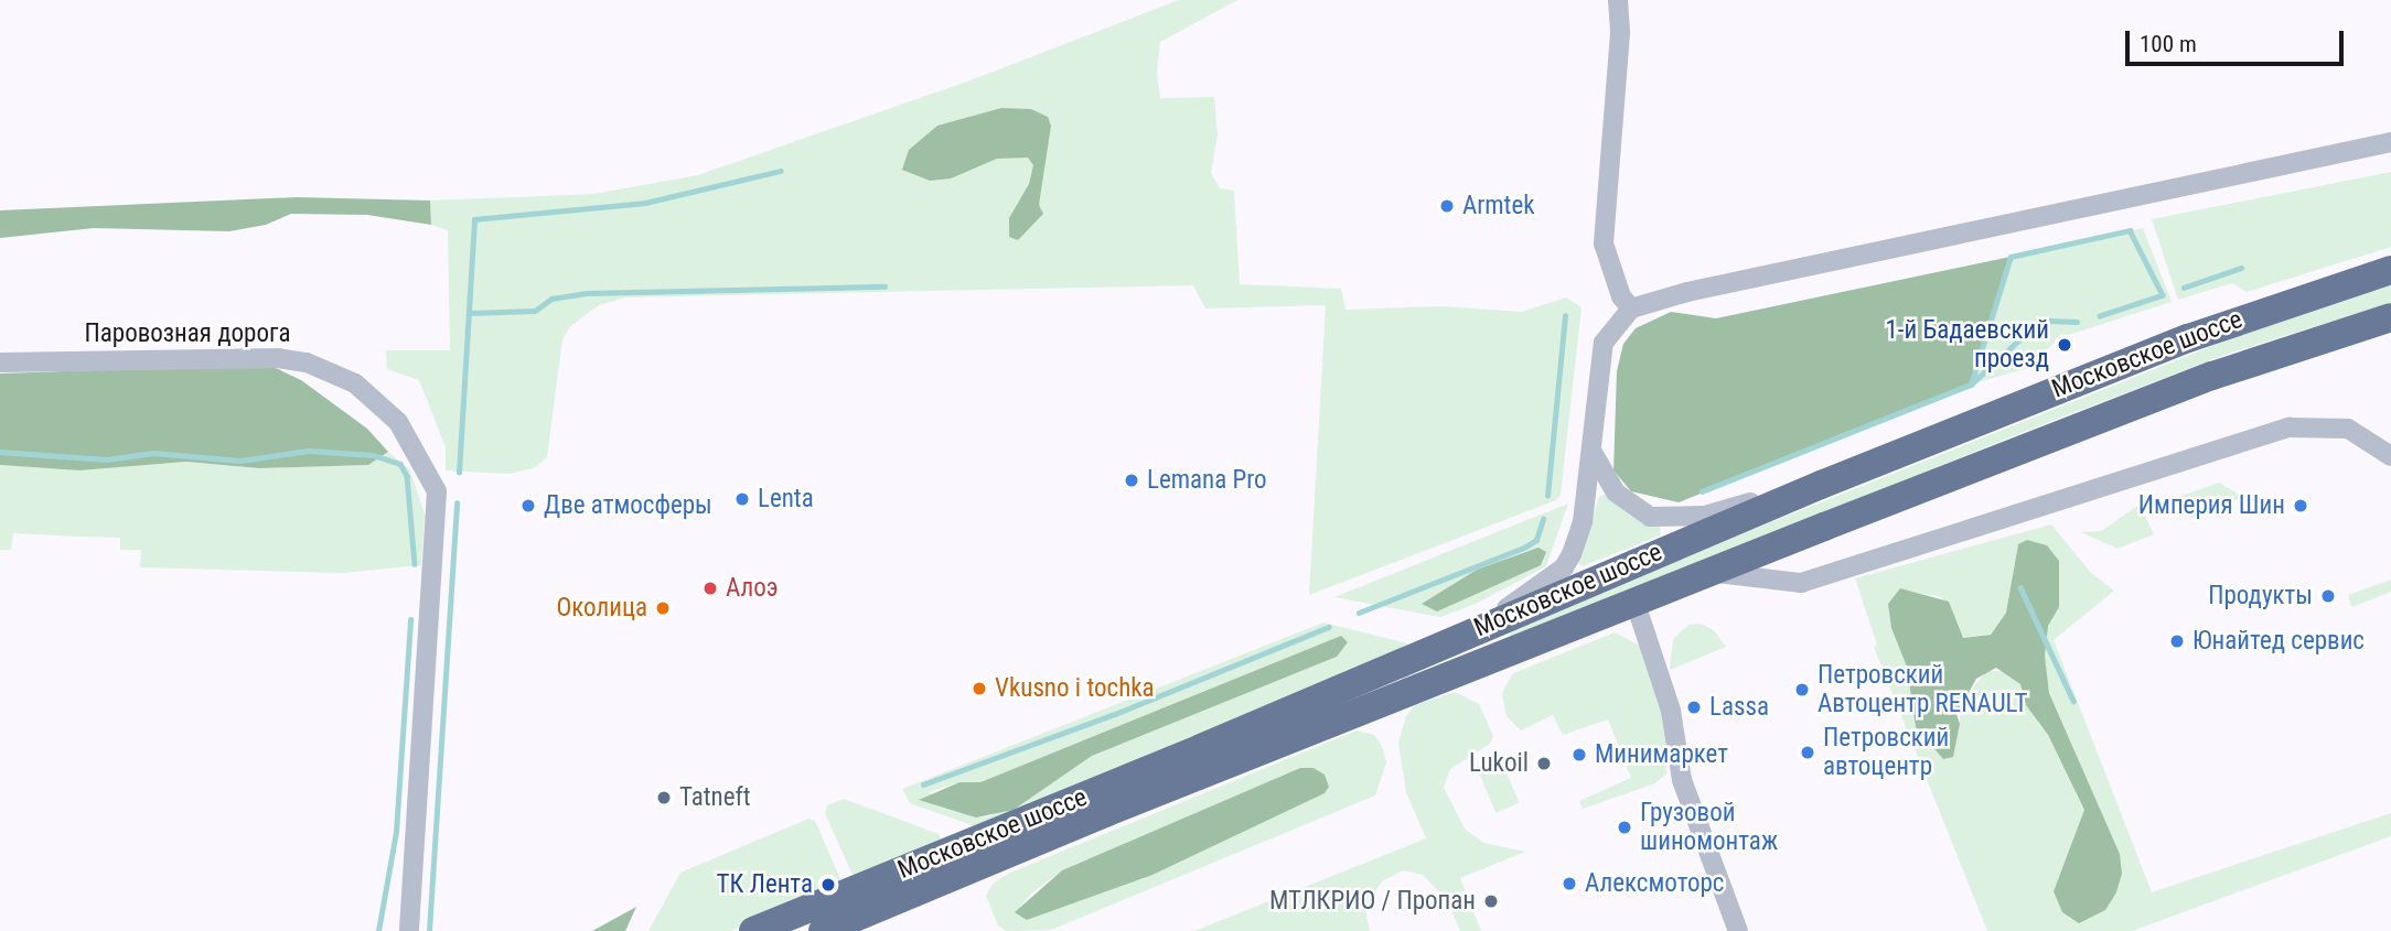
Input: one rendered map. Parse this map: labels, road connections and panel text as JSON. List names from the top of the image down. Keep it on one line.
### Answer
{"streets":{"highway":["Московское шоссе"],"street":["Паровозная дорога"]},"places":["Armtek","1-й Бадаевский проезд","Lemana Pro","Lenta","Две атмосферы","Империя Шин","Алоэ","Продукты","Околица","Юнайтед сервис","Vkusno i tochka","Петровский Автоцентр RENAULT","Lassa","Петровский автоцентр","Минимаркет","Lukoil","Tatneft","Грузовой шиномонтаж","Алексмоторс","ТК Лента","МТЛКРИО / Пропан"],"scale_bar":"100 m"}
